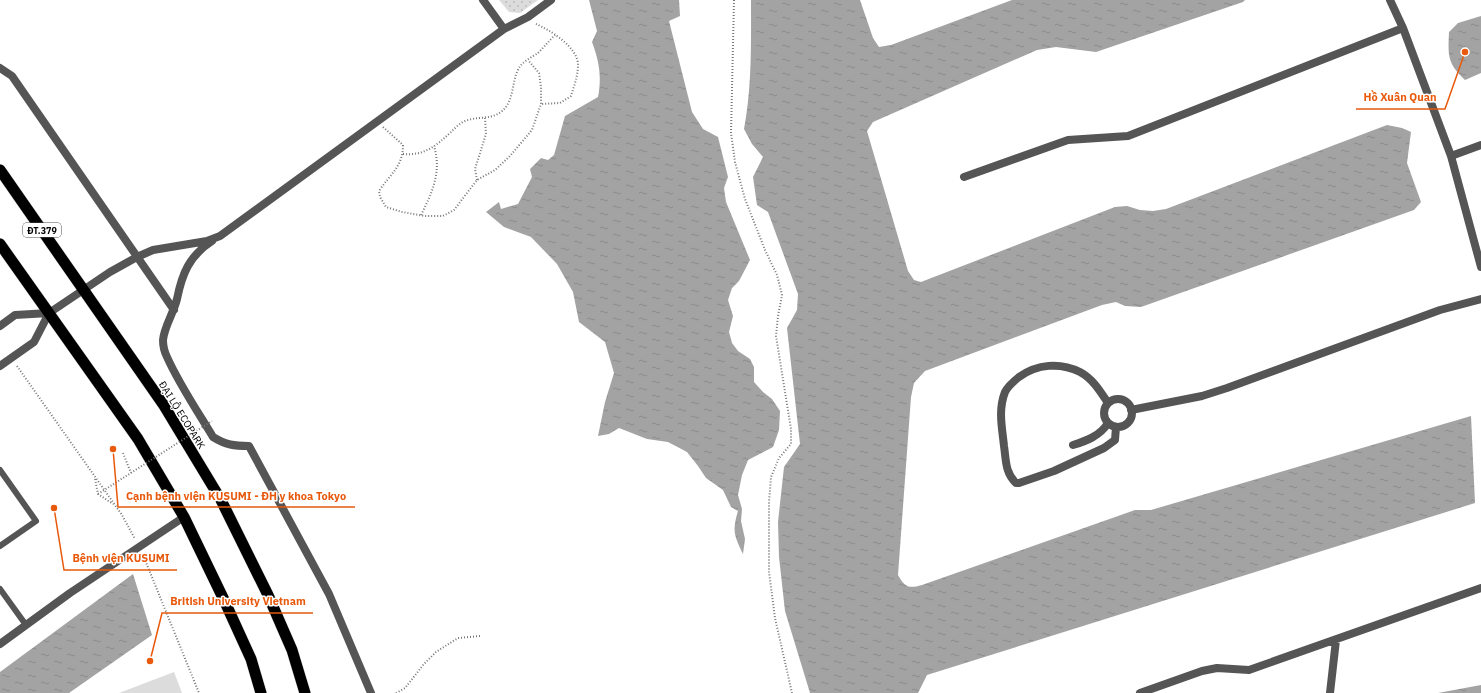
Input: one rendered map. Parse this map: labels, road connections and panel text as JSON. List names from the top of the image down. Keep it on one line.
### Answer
{"streets":{"highway":["ĐT.379","ĐẠI LỘ ECOPARK"]},"places":["Hồ Xuân Quan","Cạnh bệnh viện KUSUMI - ĐH y khoa Tokyo","Bệnh viện KUSUMI","British University Vietnam"]}
